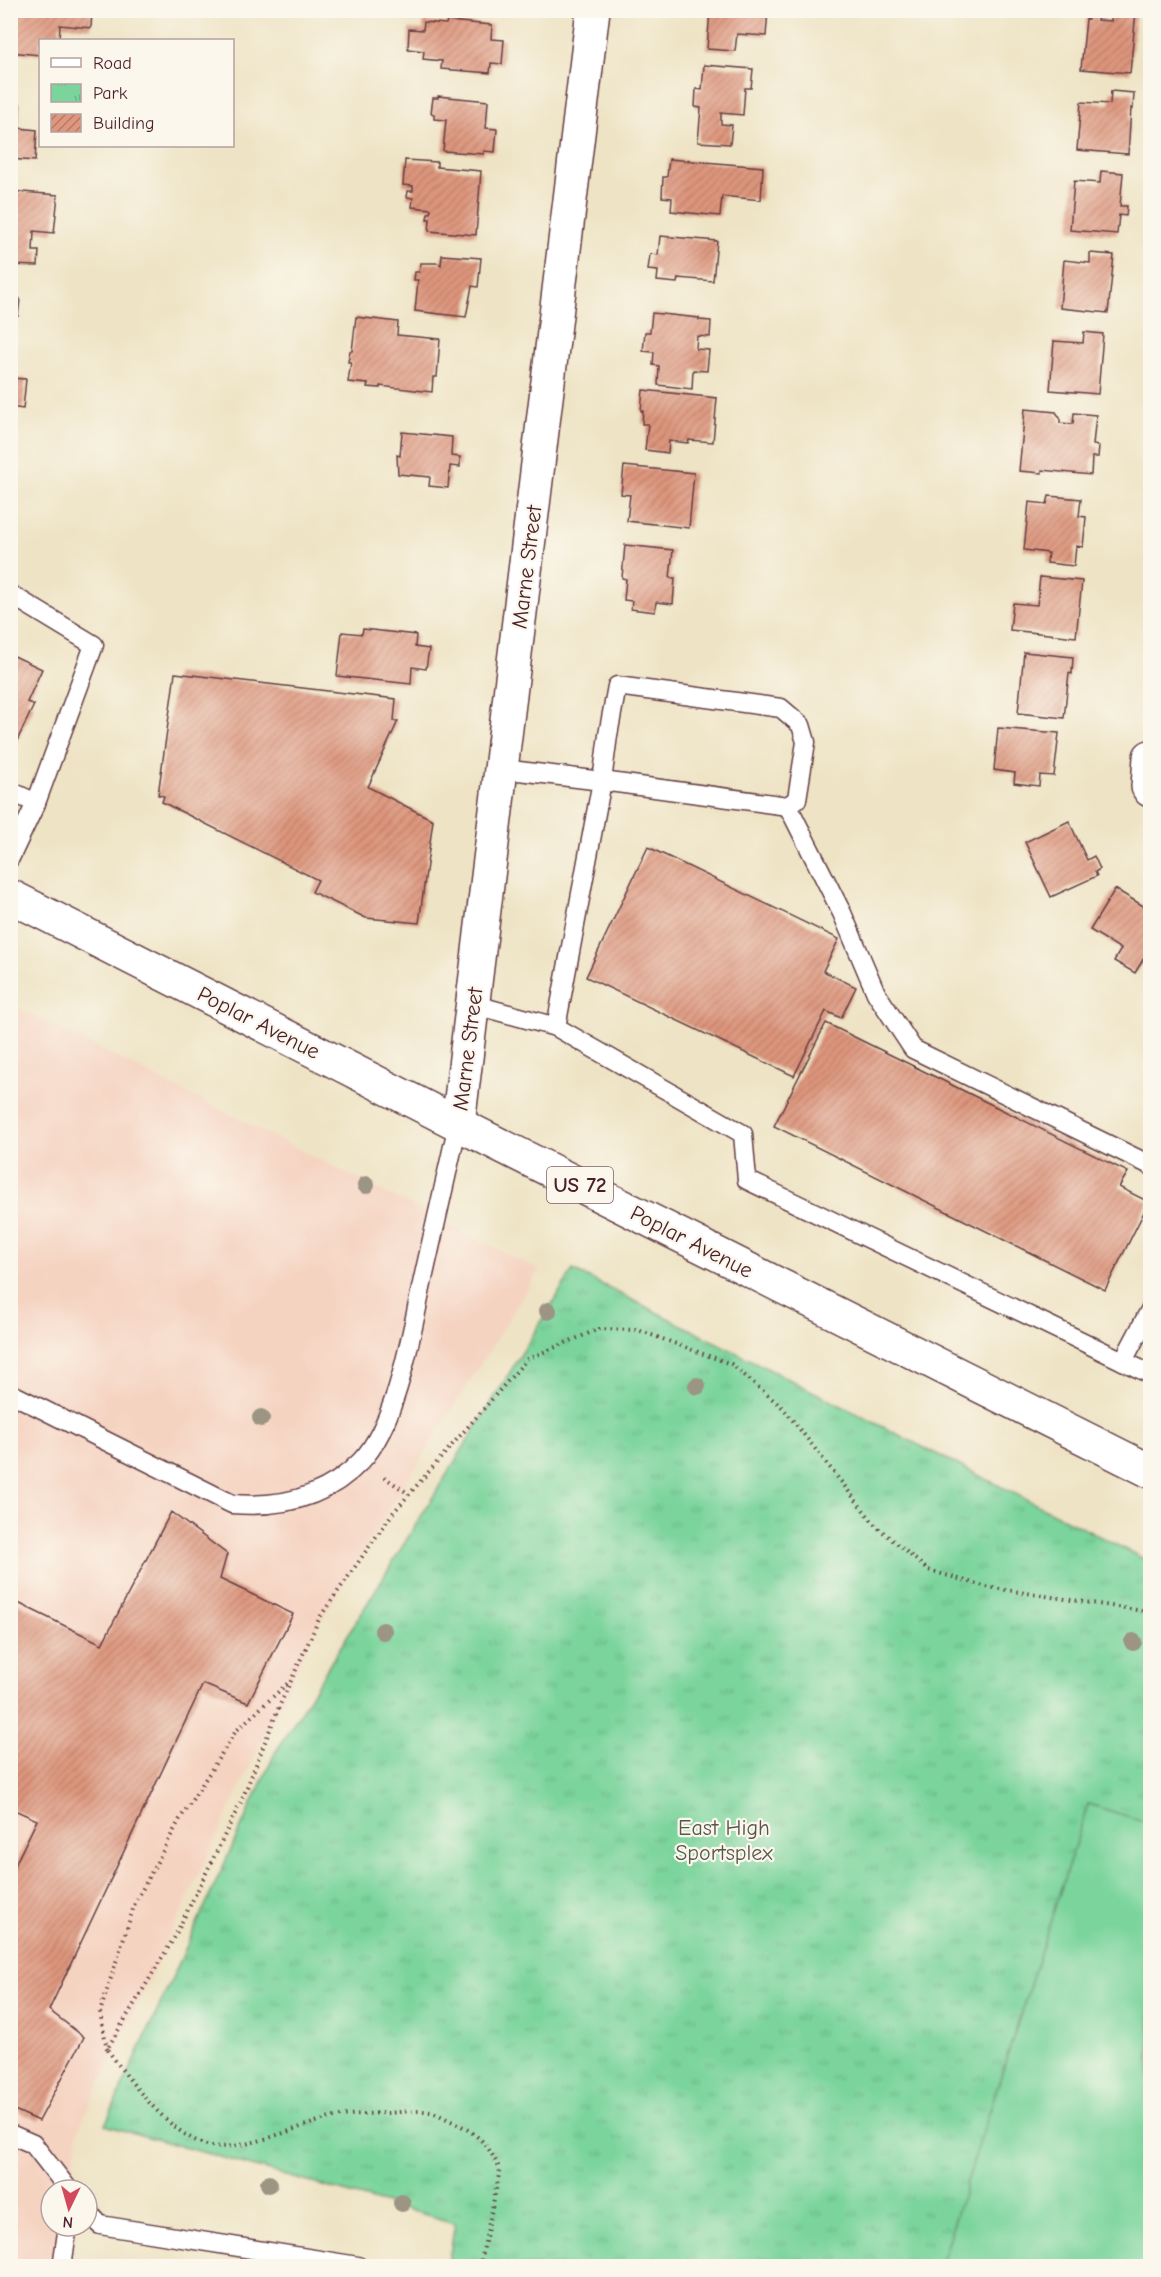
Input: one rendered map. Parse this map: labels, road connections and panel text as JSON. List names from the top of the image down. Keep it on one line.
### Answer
{"streets":{"main road":["Marne Street","Poplar Avenue","US 72"]},"crossings":[["Marne Street","Poplar Avenue"]],"parks":["East High Sportsplex"],"legend":["Road","Park","Building"],"north":"bottom"}
